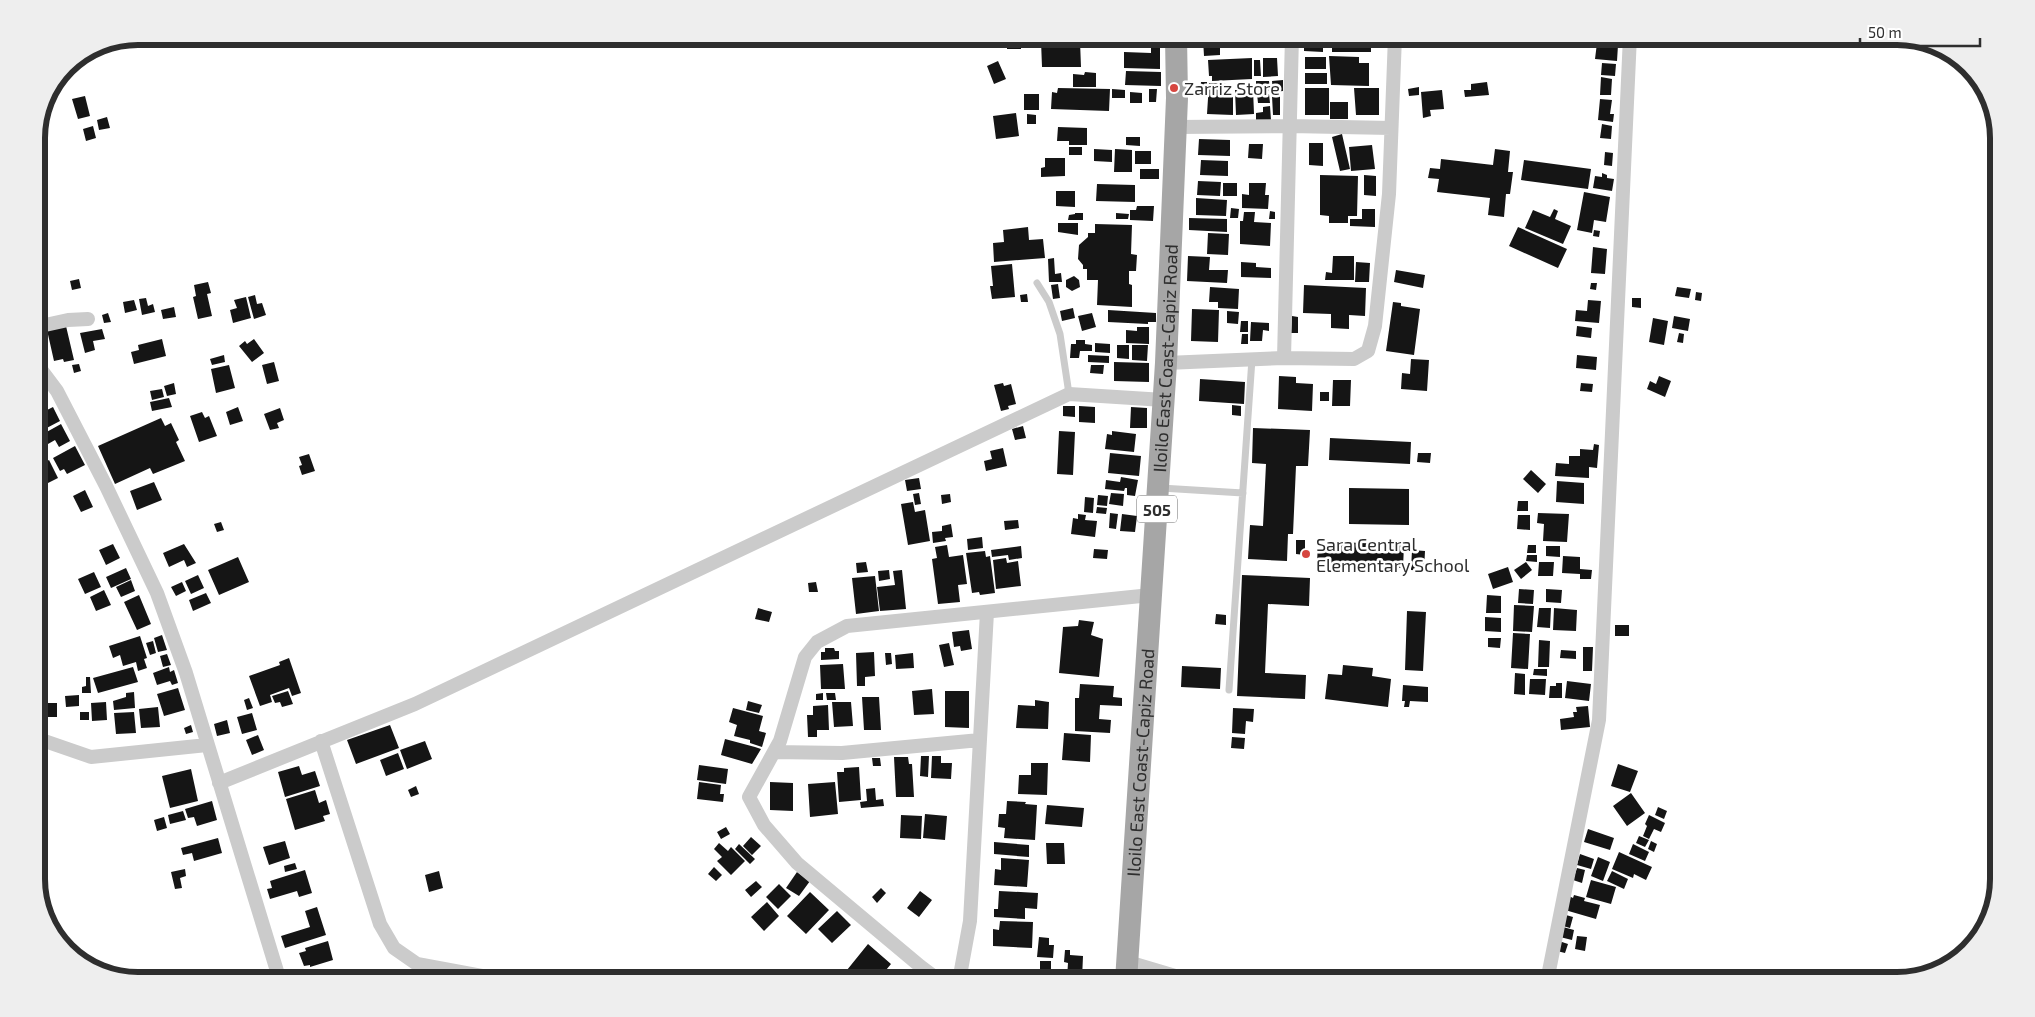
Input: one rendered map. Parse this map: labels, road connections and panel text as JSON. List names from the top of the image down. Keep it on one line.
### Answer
{"streets":{"main road":["Iloilo East Coast-Capiz Road","505"]},"places":["Zarriz Store","Sara Central Elementary School"],"scale_bar":"50 m"}
